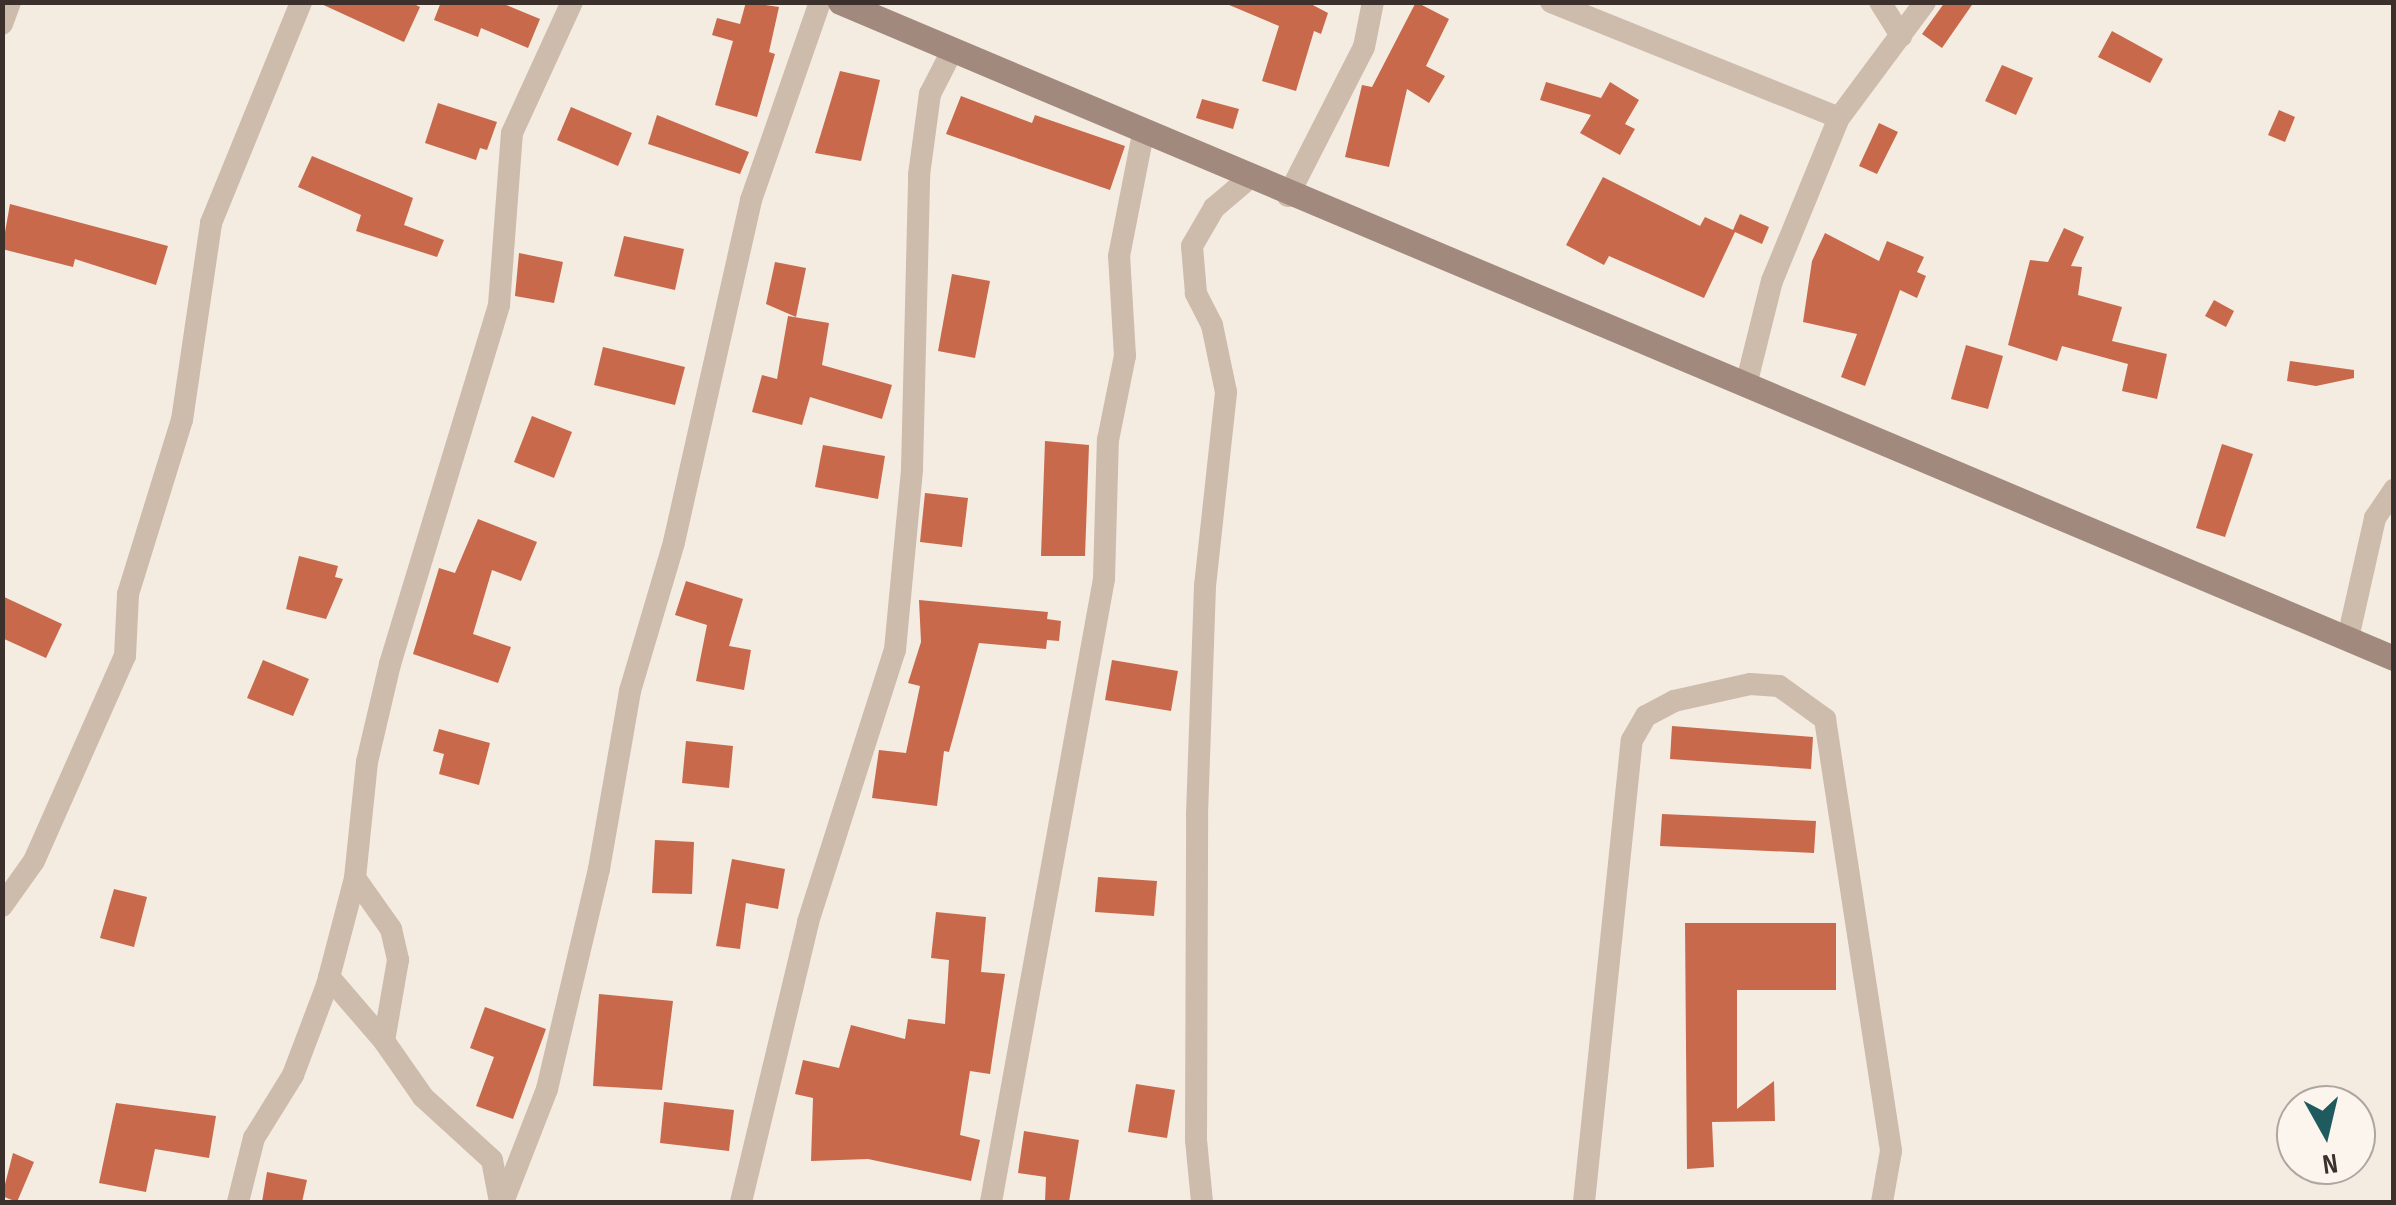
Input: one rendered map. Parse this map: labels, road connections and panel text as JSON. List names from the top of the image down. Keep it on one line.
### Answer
{"north":"bottom"}
